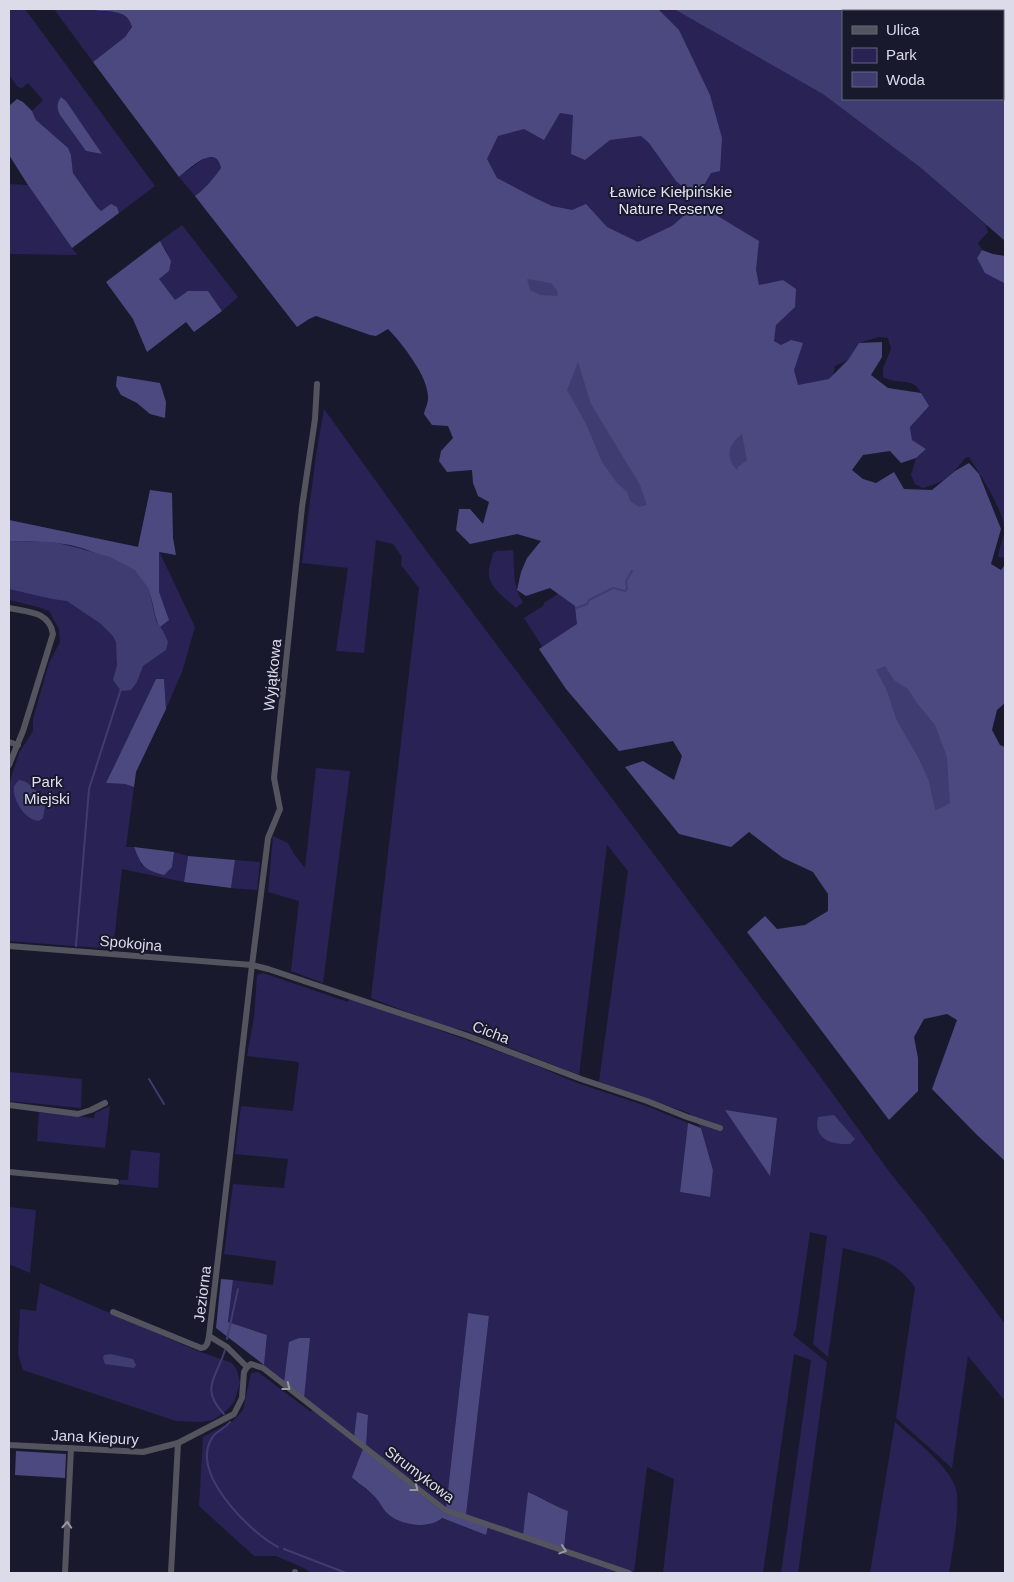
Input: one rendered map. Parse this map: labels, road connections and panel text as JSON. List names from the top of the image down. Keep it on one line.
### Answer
{"streets":{"street":["Wyjątkowa","Spokojna","Cicha","Jeziorna","Jana Kiepury","Strumykowa"]},"crossings":[["Wyjątkowa","Spokojna"],["Wyjątkowa","Cicha"],["Wyjątkowa","Jeziorna"],["Spokojna","Cicha"],["Spokojna","Jeziorna"],["Cicha","Jeziorna"],["Jeziorna","Strumykowa"]],"one_way":["Strumykowa"],"parks":["Ławice Kiełpińskie Nature Reserve","Park Miejski"],"legend":["Ulica","Park","Woda"]}
